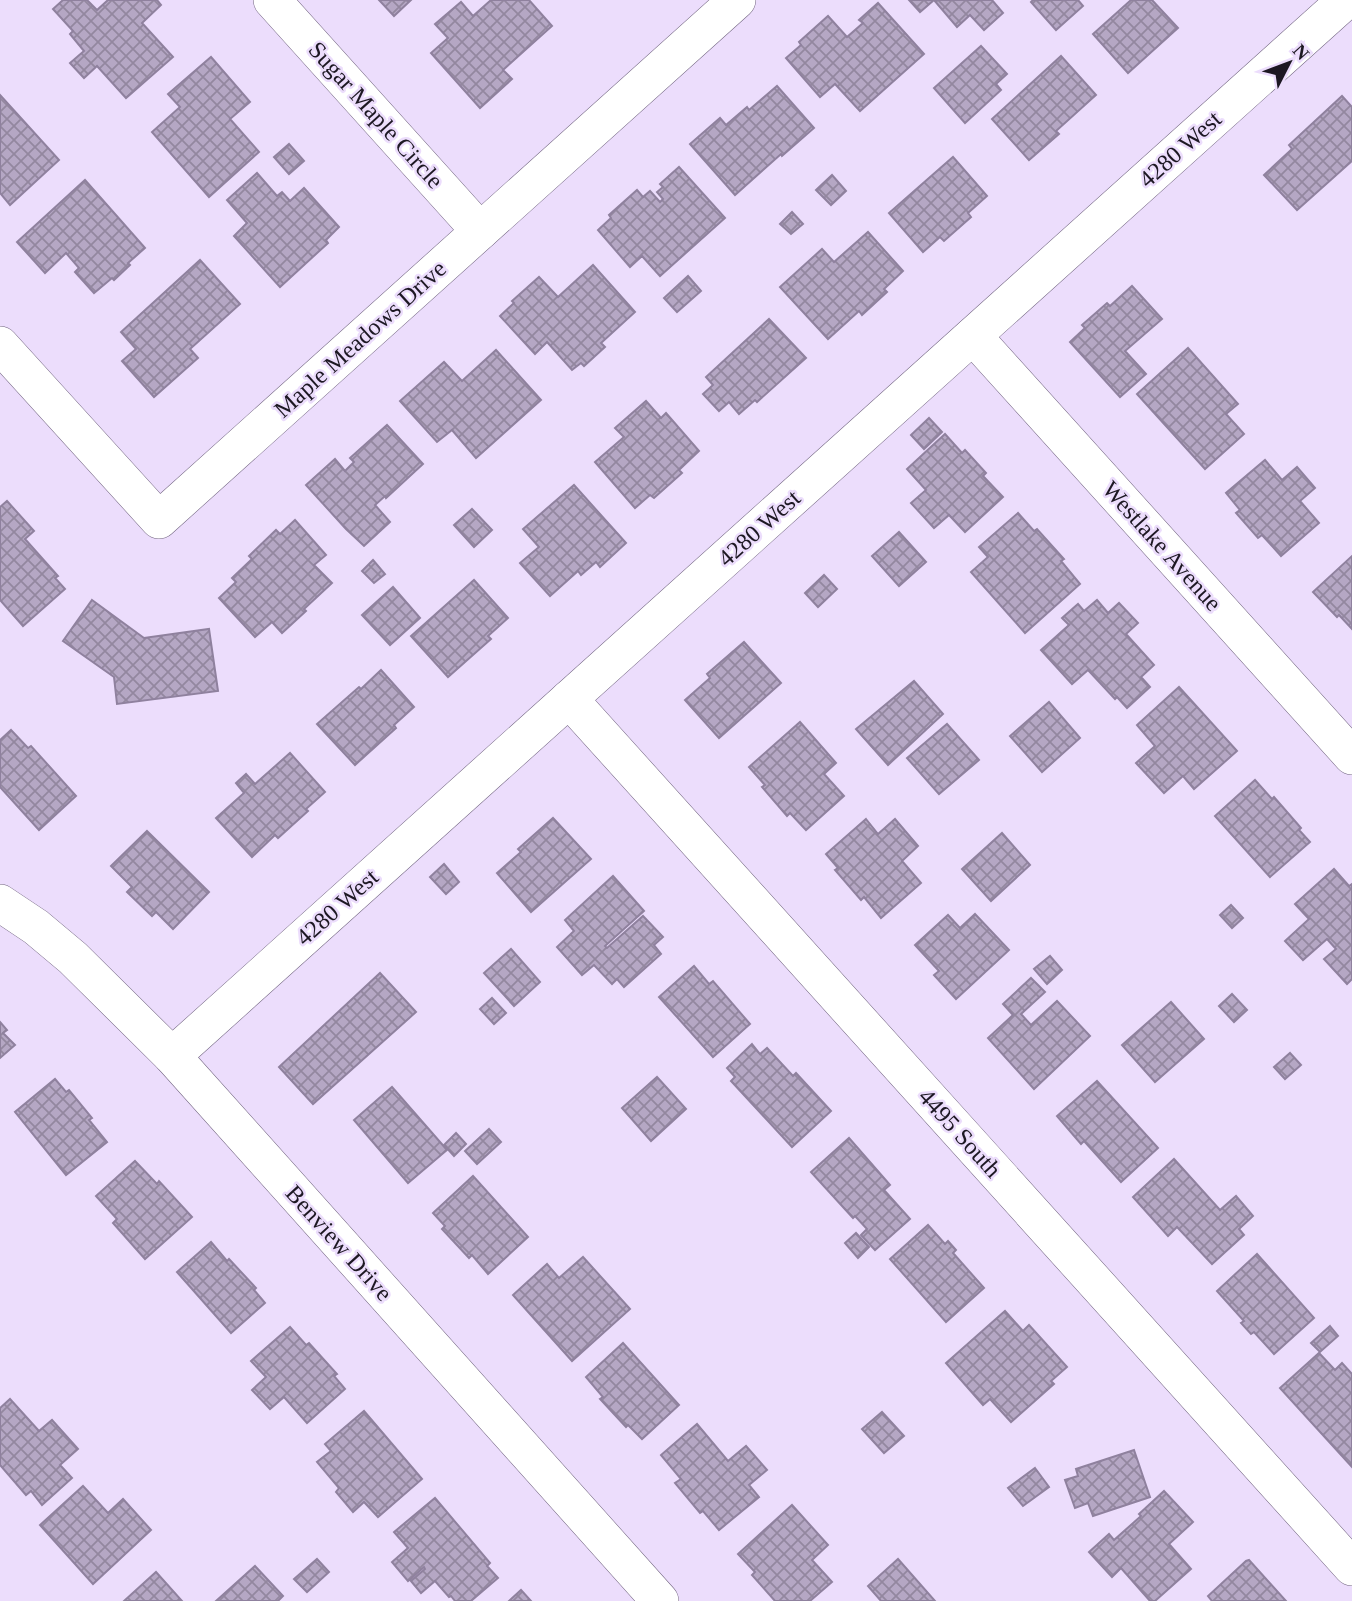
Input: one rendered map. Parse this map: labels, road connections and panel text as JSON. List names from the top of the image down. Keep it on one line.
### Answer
{"streets":{"street":["Sugar Maple Circle","4280 West","Maple Meadows Drive","Westlake Avenue","4495 South","Benview Drive"]},"crossings":[["Sugar Maple Circle","Maple Meadows Drive"],["4280 West","Westlake Avenue"],["4280 West","4495 South"],["4280 West","Benview Drive"]],"north":"top right"}
